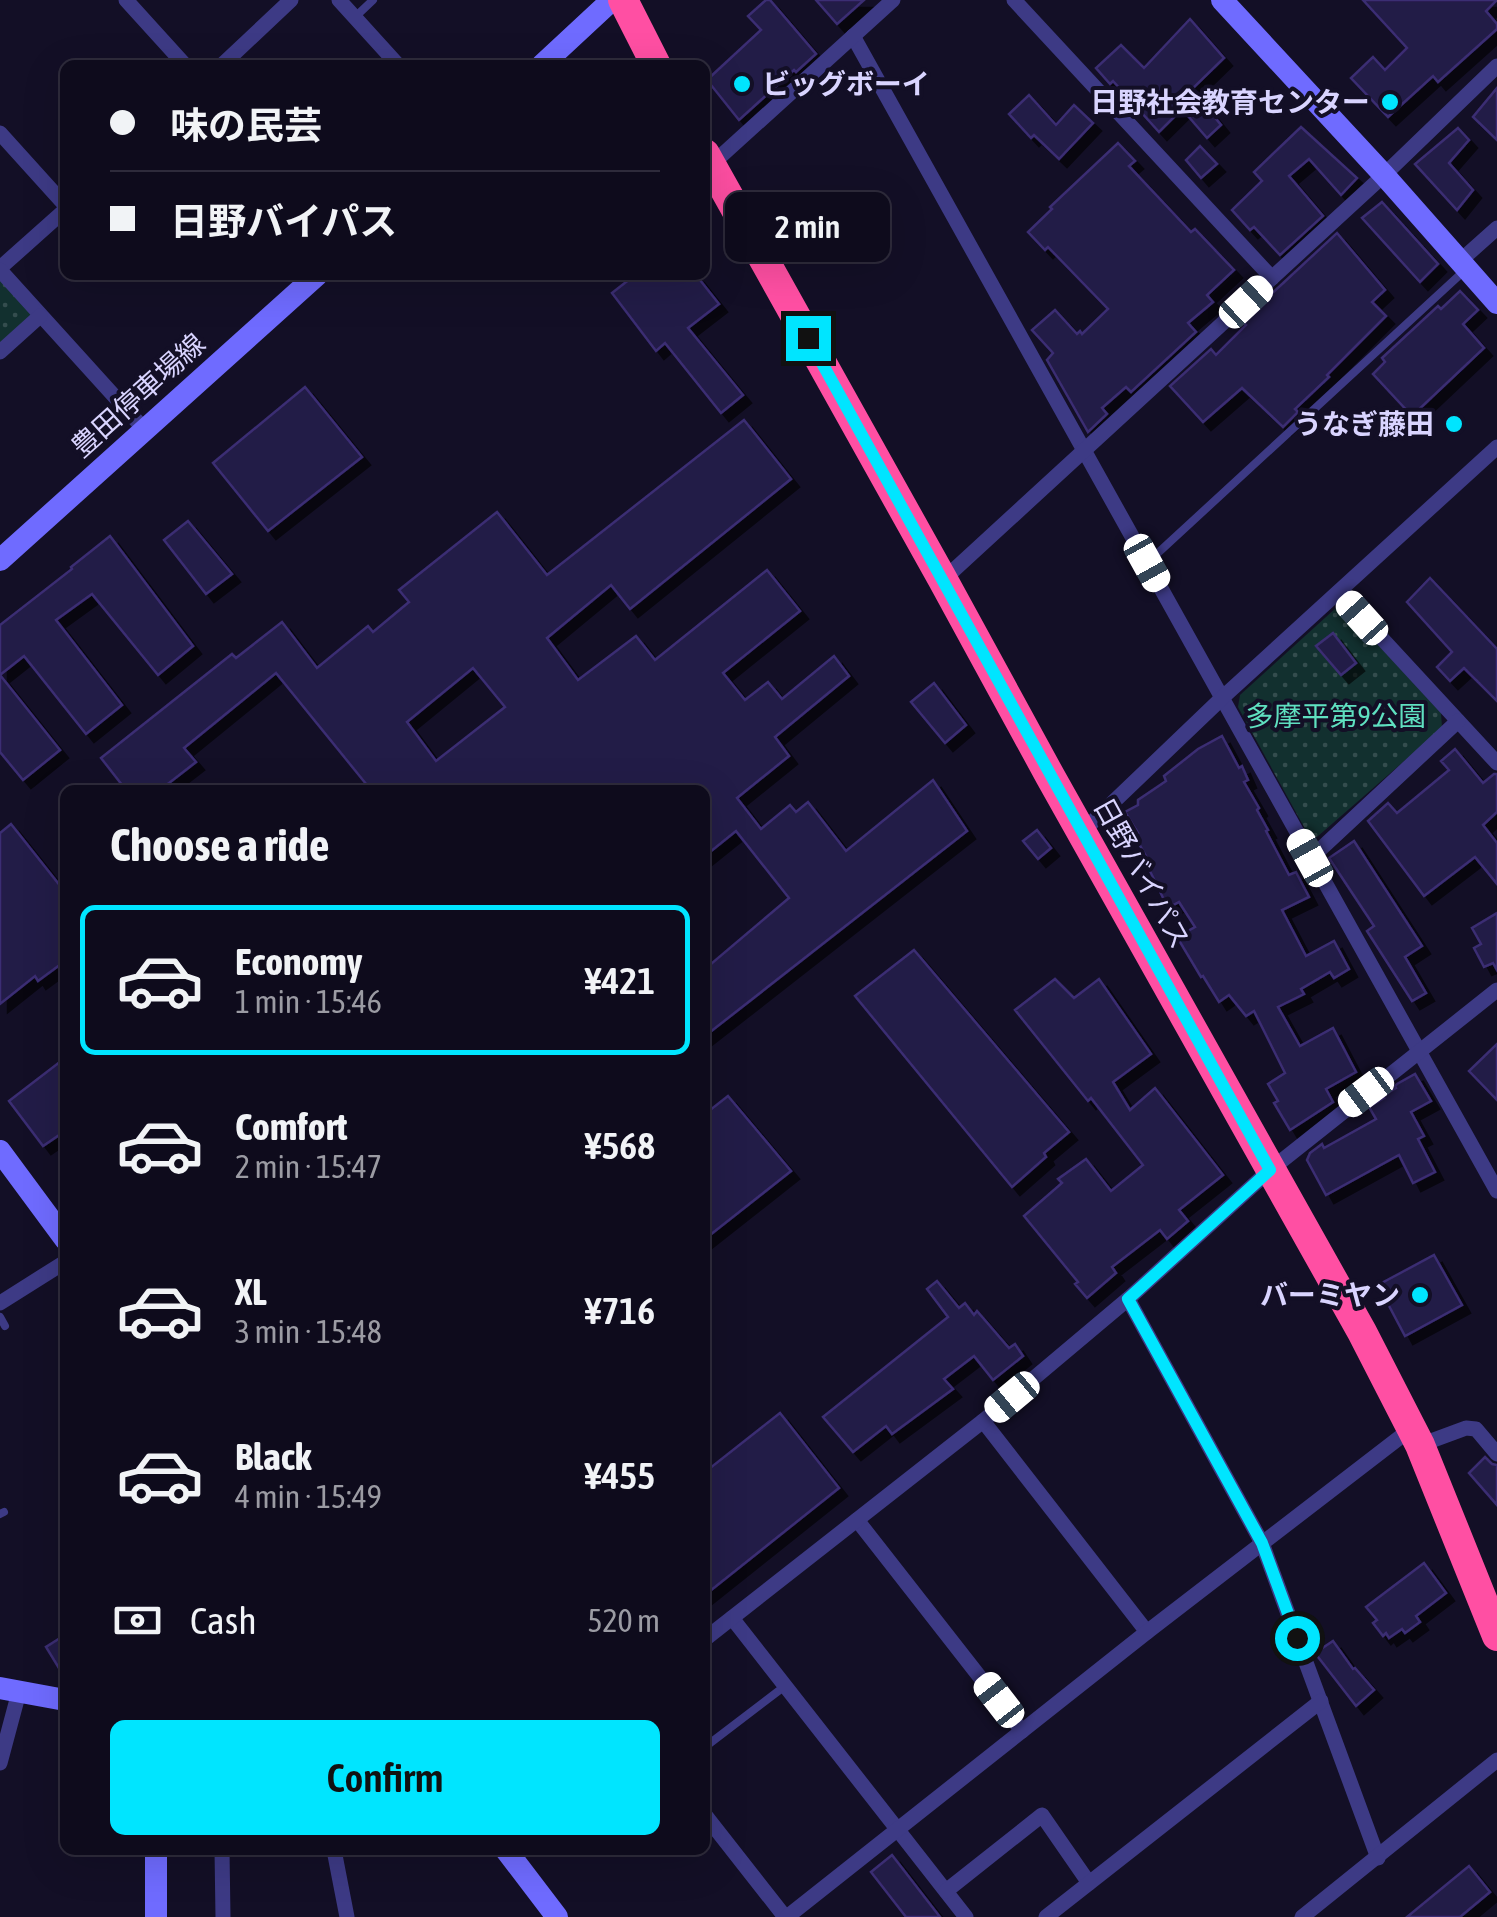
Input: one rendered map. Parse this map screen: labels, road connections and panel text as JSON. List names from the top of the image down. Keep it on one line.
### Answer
{"streets":{"highway":["日野バイパス"],"main road":["豊田停車場線"]},"parks":["多摩平第9公園"],"places":["ビッグボーイ","日野社会教育センター","うなぎ藤田","バーミヤン"],"page":{"banner":["味の民芸","日野バイパス"],"bubble":"2 min","heading":"Choose a ride","list":[{"name":"Economy","note":"1 min · 15:46","value":"¥421"},{"name":"Comfort","note":"2 min · 15:47","value":"¥568"},{"name":"XL","note":"3 min · 15:48","value":"¥716"},{"name":"Black","note":"4 min · 15:49","value":"¥455"}],"pay":["Cash","520 m"],"buttons":"Confirm"}}
